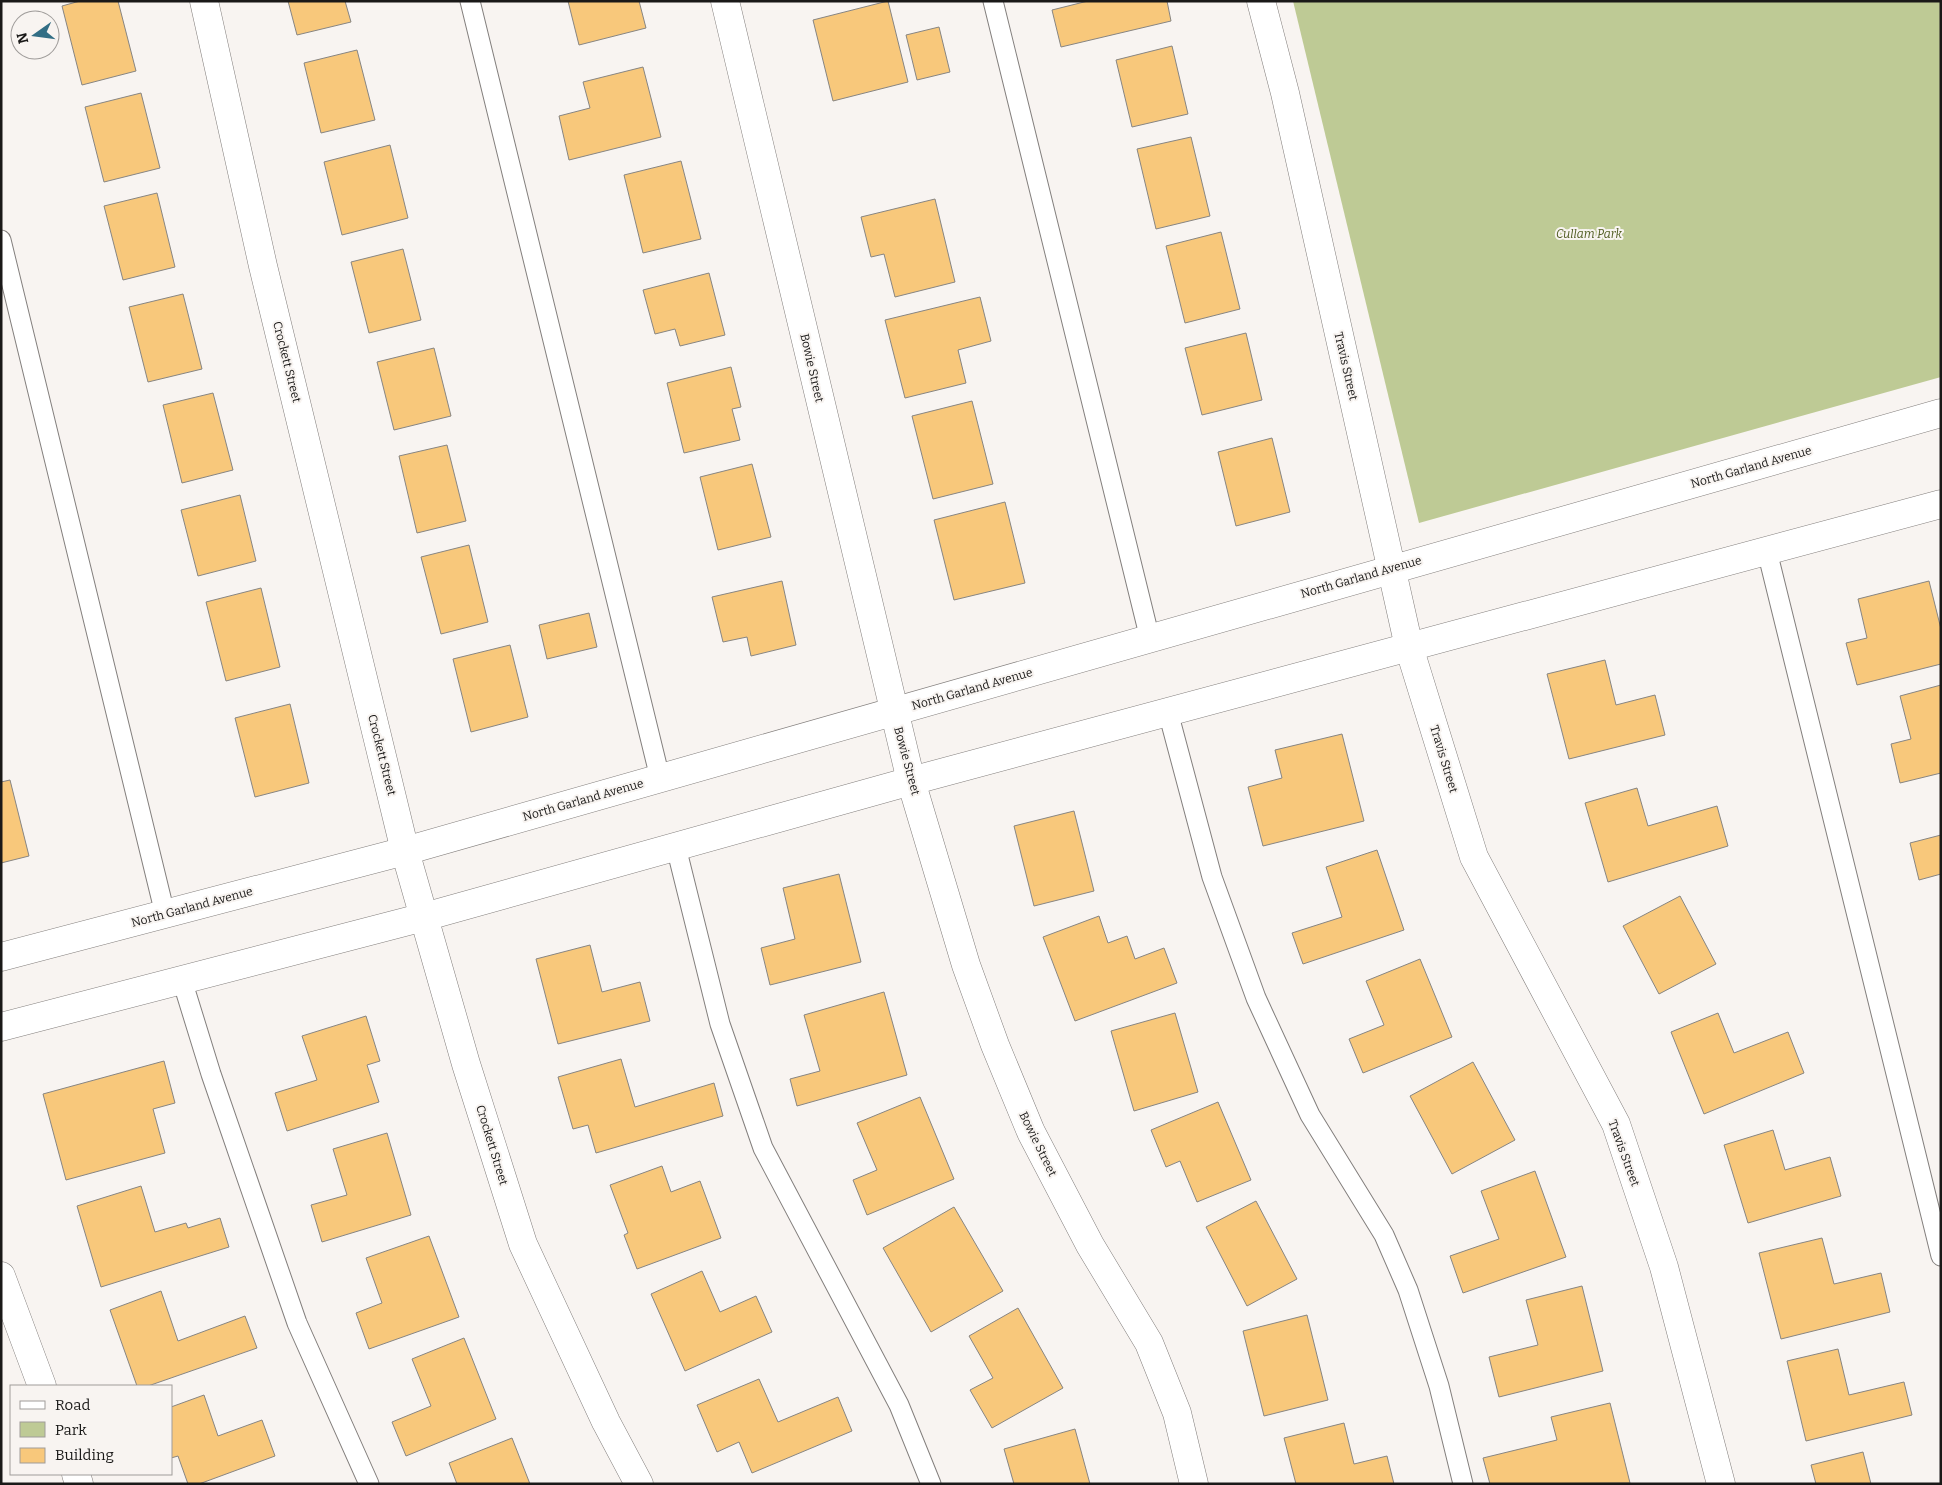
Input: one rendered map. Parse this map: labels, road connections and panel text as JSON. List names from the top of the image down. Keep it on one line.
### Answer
{"streets":{"street":["Crockett Street","Travis Street","Bowie Street","North Garland Avenue"]},"crossings":[["Crockett Street","North Garland Avenue"],["Travis Street","North Garland Avenue"],["Bowie Street","North Garland Avenue"]],"parks":["Cullam Park"],"legend":["Road","Park","Building"],"north":"left"}
